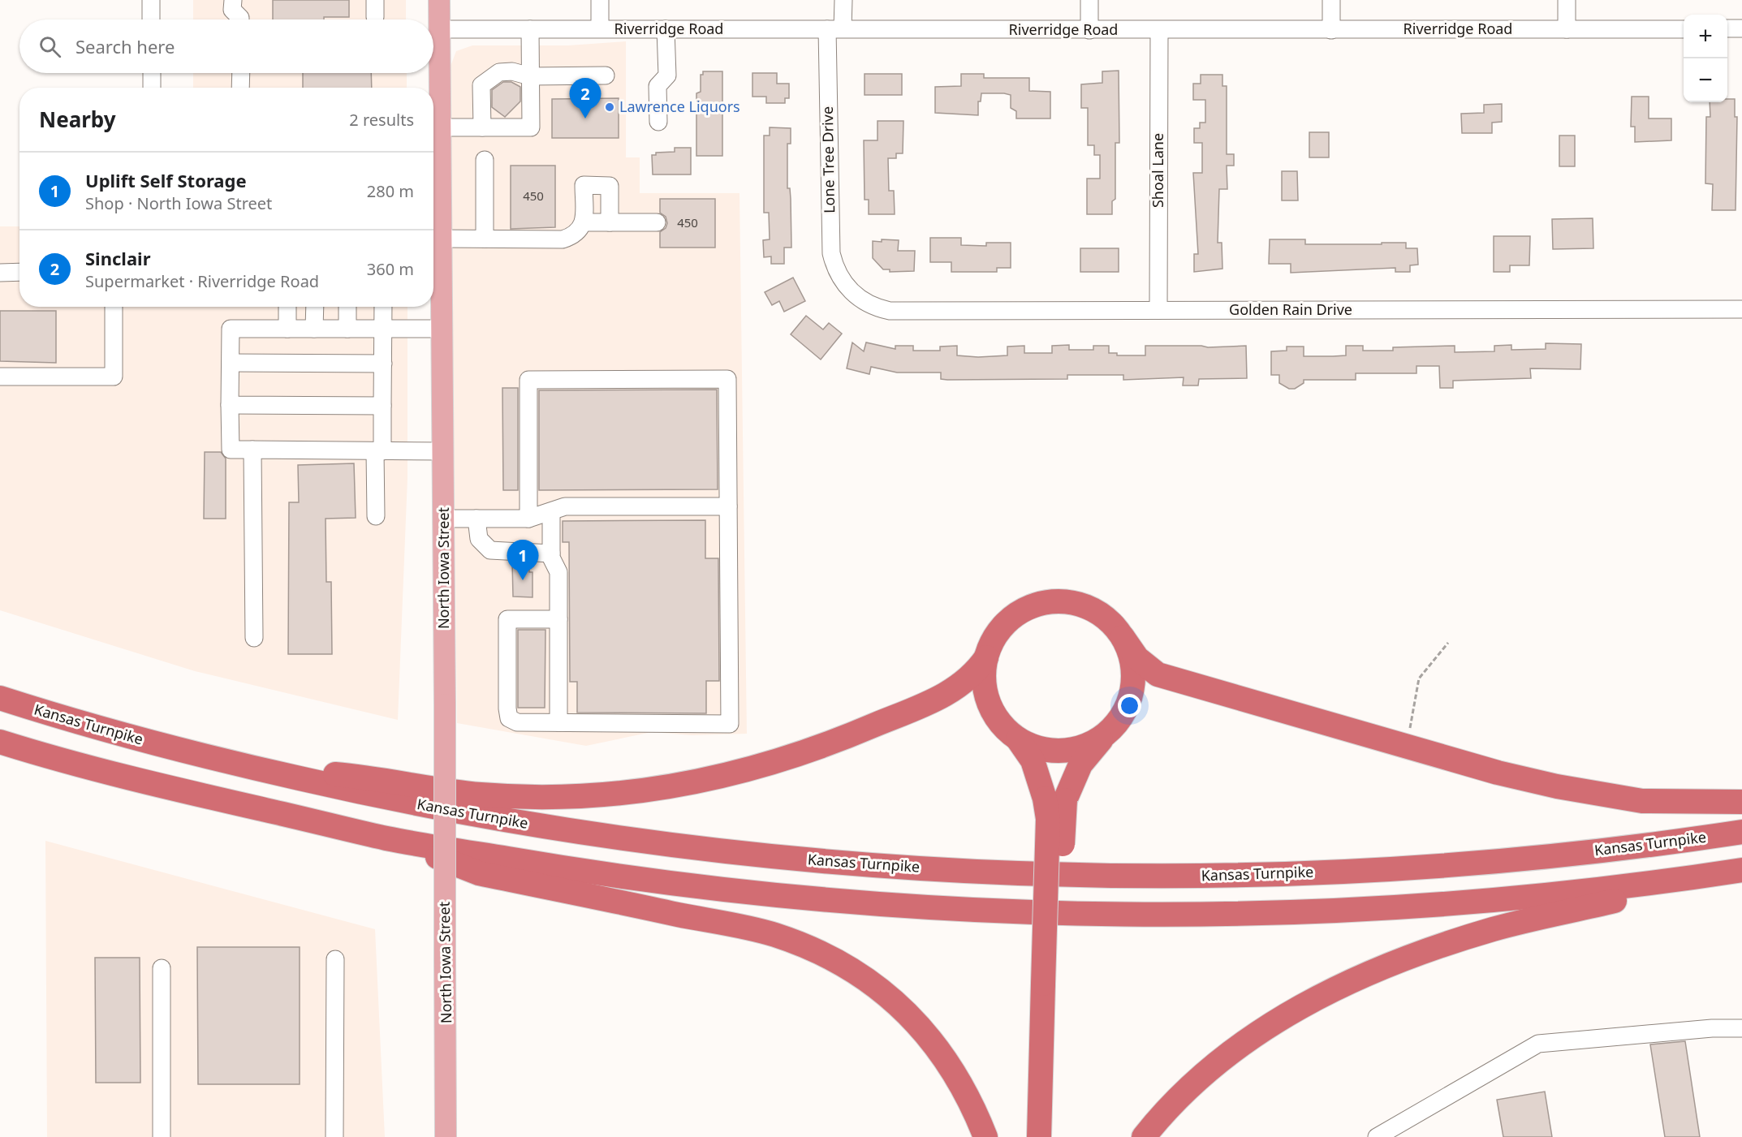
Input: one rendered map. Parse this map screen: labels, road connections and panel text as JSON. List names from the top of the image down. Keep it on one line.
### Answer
{"streets":{"highway":["Kansas Turnpike"],"main road":["North Iowa Street"],"street":["Riverridge Road","Lone Tree Drive","Shoal Lane","Golden Rain Drive"]},"crossings":[["Riverridge Road","Lone Tree Drive"],["Riverridge Road","Shoal Lane"],["Riverridge Road","North Iowa Street"],["Lone Tree Drive","Golden Rain Drive"],["Shoal Lane","Golden Rain Drive"]],"places":["Lawrence Liquors"],"house_numbers":["450","450"],"page":{"map_buttons":["+","−"],"search":"Search here","pins":["2","1"],"heading":["Nearby","2 results"],"list":[{"mark":"1","name":"Uplift Self Storage","note":"Shop · North Iowa Street","value":"280 m"},{"mark":"2","name":"Sinclair","note":"Supermarket · Riverridge Road","value":"360 m"}]}}
